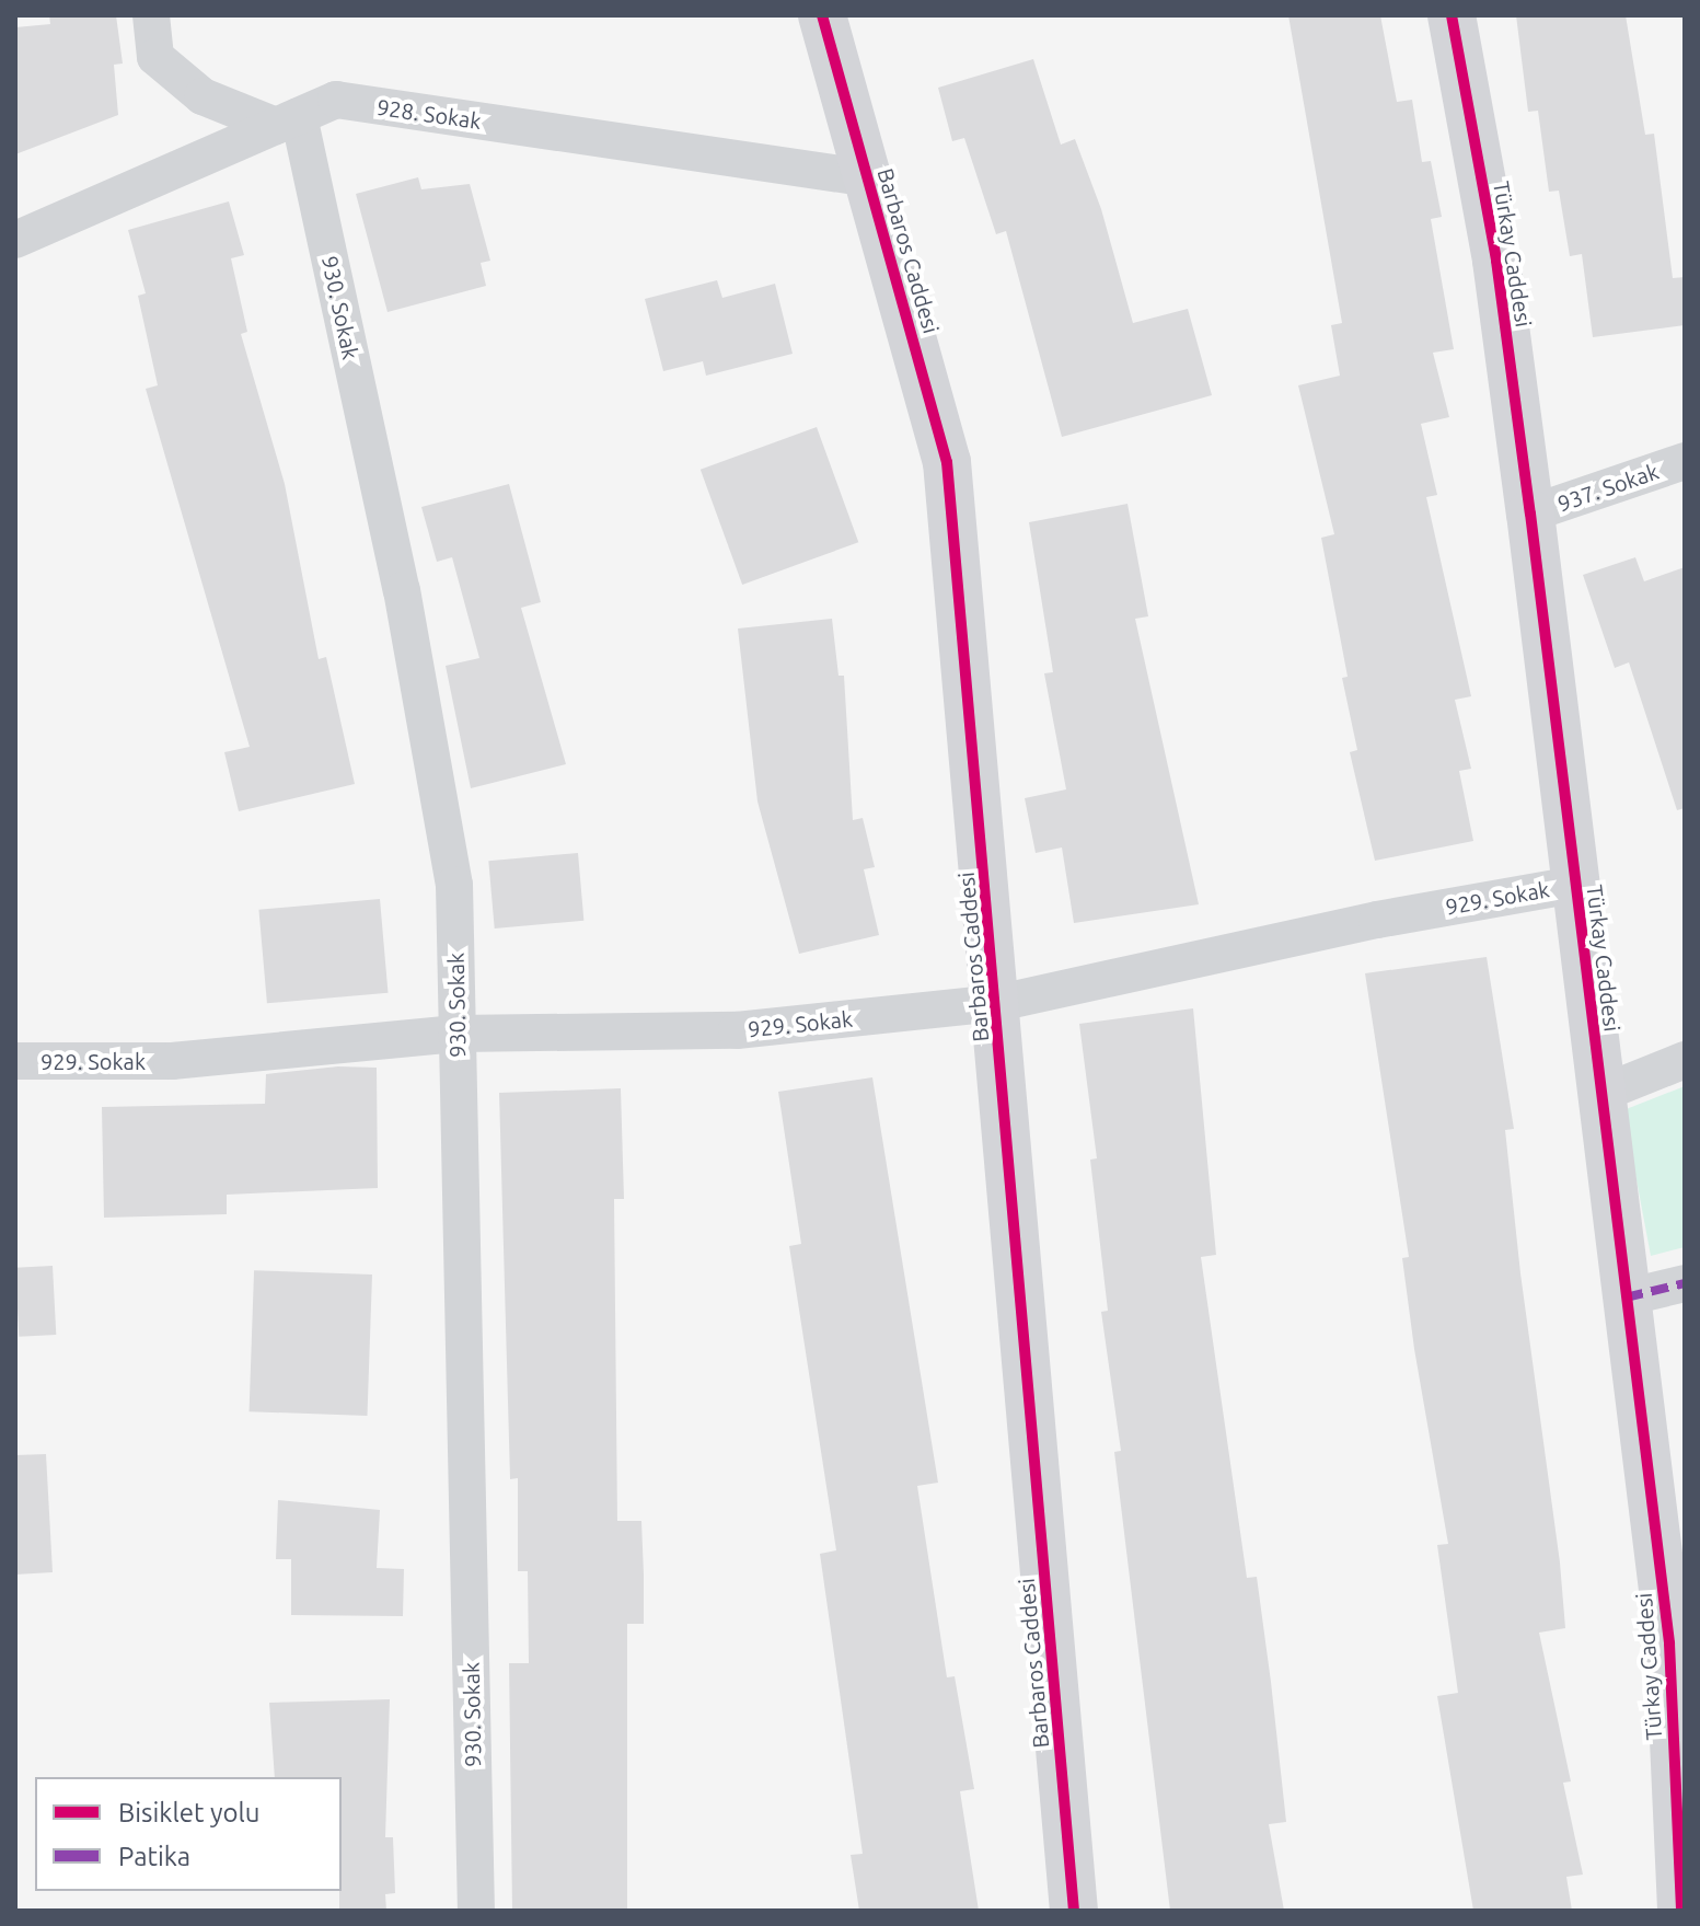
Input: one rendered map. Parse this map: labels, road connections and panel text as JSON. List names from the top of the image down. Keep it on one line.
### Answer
{"streets":{"street":["928. Sokak","Barbaros Caddesi","Türkay Caddesi","930. Sokak","937. Sokak","929. Sokak"]},"crossings":[["928. Sokak","Barbaros Caddesi"],["928. Sokak","930. Sokak"],["Barbaros Caddesi","929. Sokak"],["Türkay Caddesi","937. Sokak"],["Türkay Caddesi","929. Sokak"],["930. Sokak","929. Sokak"]],"legend":["Bisiklet yolu","Patika"]}
